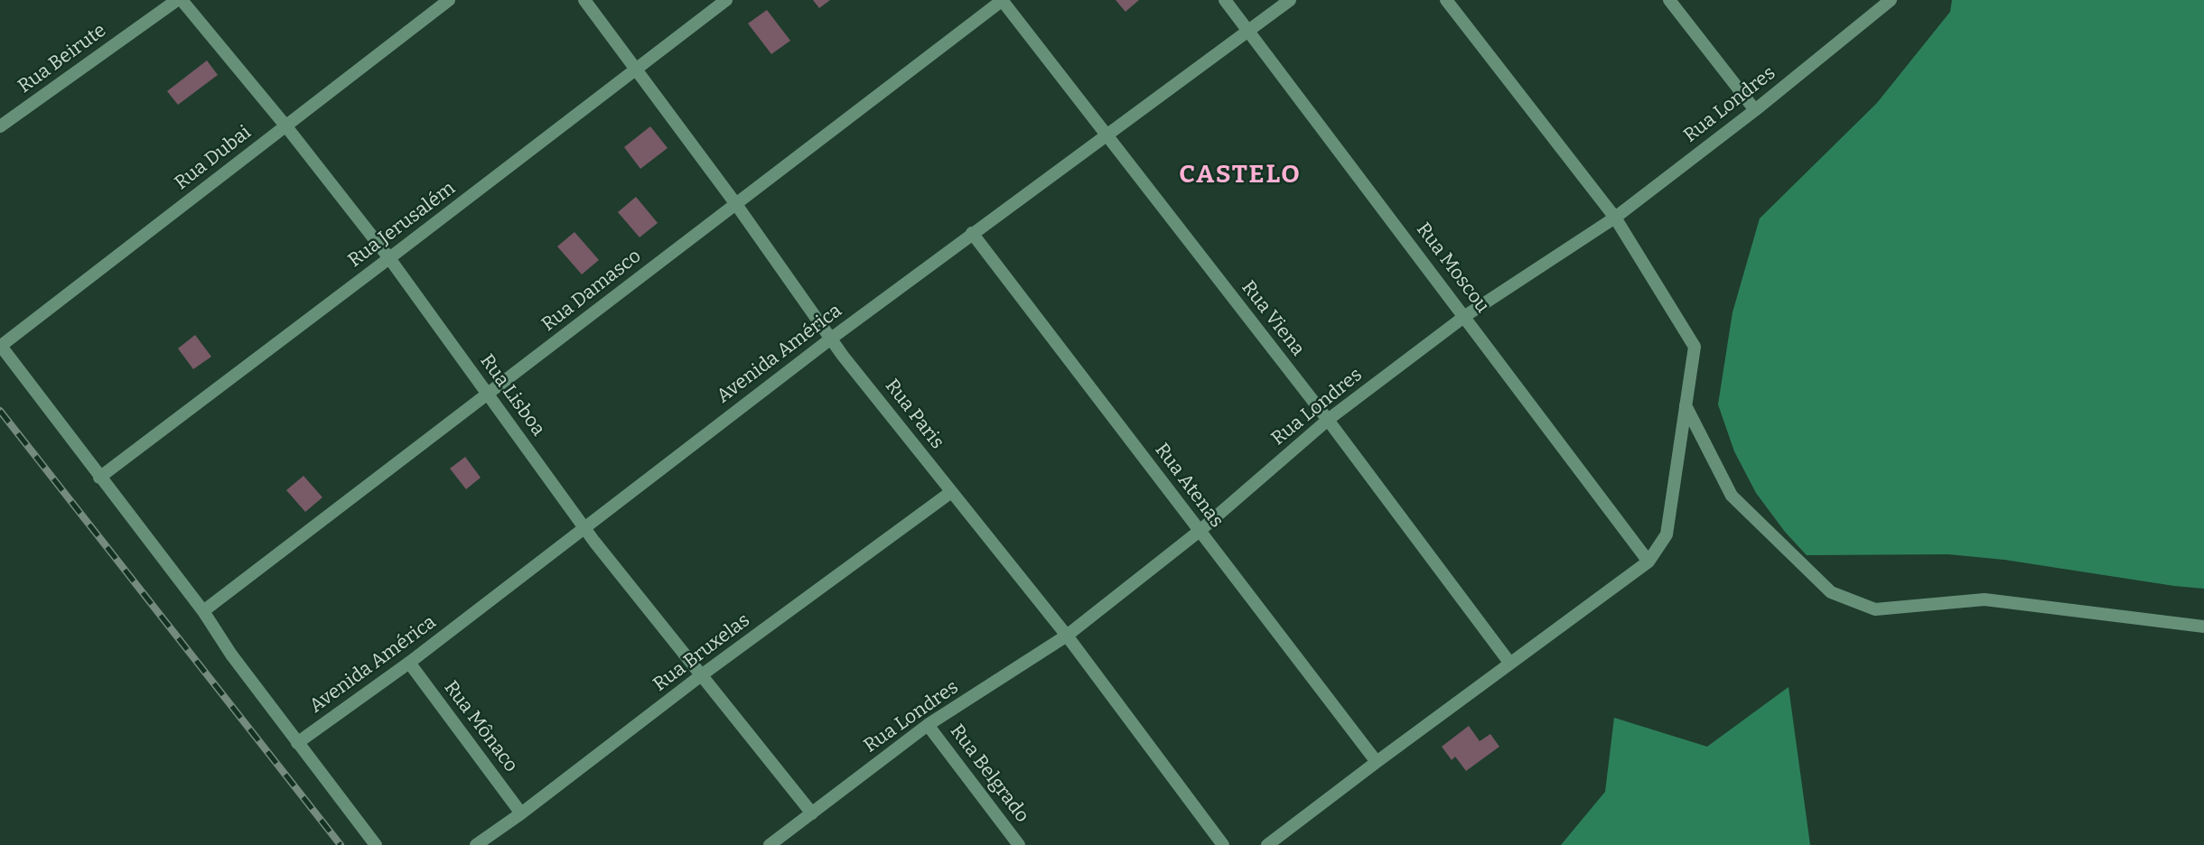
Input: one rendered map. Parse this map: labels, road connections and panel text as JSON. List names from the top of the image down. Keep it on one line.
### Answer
{"streets":{"street":["Rua Beirute","Rua Londres","Rua Dubai","Rua Jerusalém","Rua Moscou","Rua Damasco","Rua Viena","Avenida América","Rua Lisboa","Rua Paris","Rua Atenas","Rua Bruxelas","Rua Mônaco","Rua Belgrado"]},"crossings":[["Rua Londres","Rua Moscou"],["Rua Londres","Rua Viena"],["Rua Londres","Rua Lisboa"],["Rua Londres","Rua Paris"],["Rua Londres","Rua Atenas"],["Rua Londres","Rua Belgrado"],["Rua Dubai","Rua Lisboa"],["Rua Jerusalém","Rua Lisboa"],["Rua Jerusalém","Rua Paris"],["Rua Moscou","Avenida América"],["Rua Damasco","Rua Viena"],["Rua Damasco","Rua Lisboa"],["Rua Damasco","Rua Paris"],["Rua Viena","Avenida América"],["Avenida América","Rua Lisboa"],["Avenida América","Rua Paris"],["Avenida América","Rua Atenas"],["Avenida América","Rua Mônaco"],["Rua Lisboa","Rua Bruxelas"],["Rua Paris","Rua Bruxelas"],["Rua Bruxelas","Rua Mônaco"]],"districts":["CASTELO"]}
